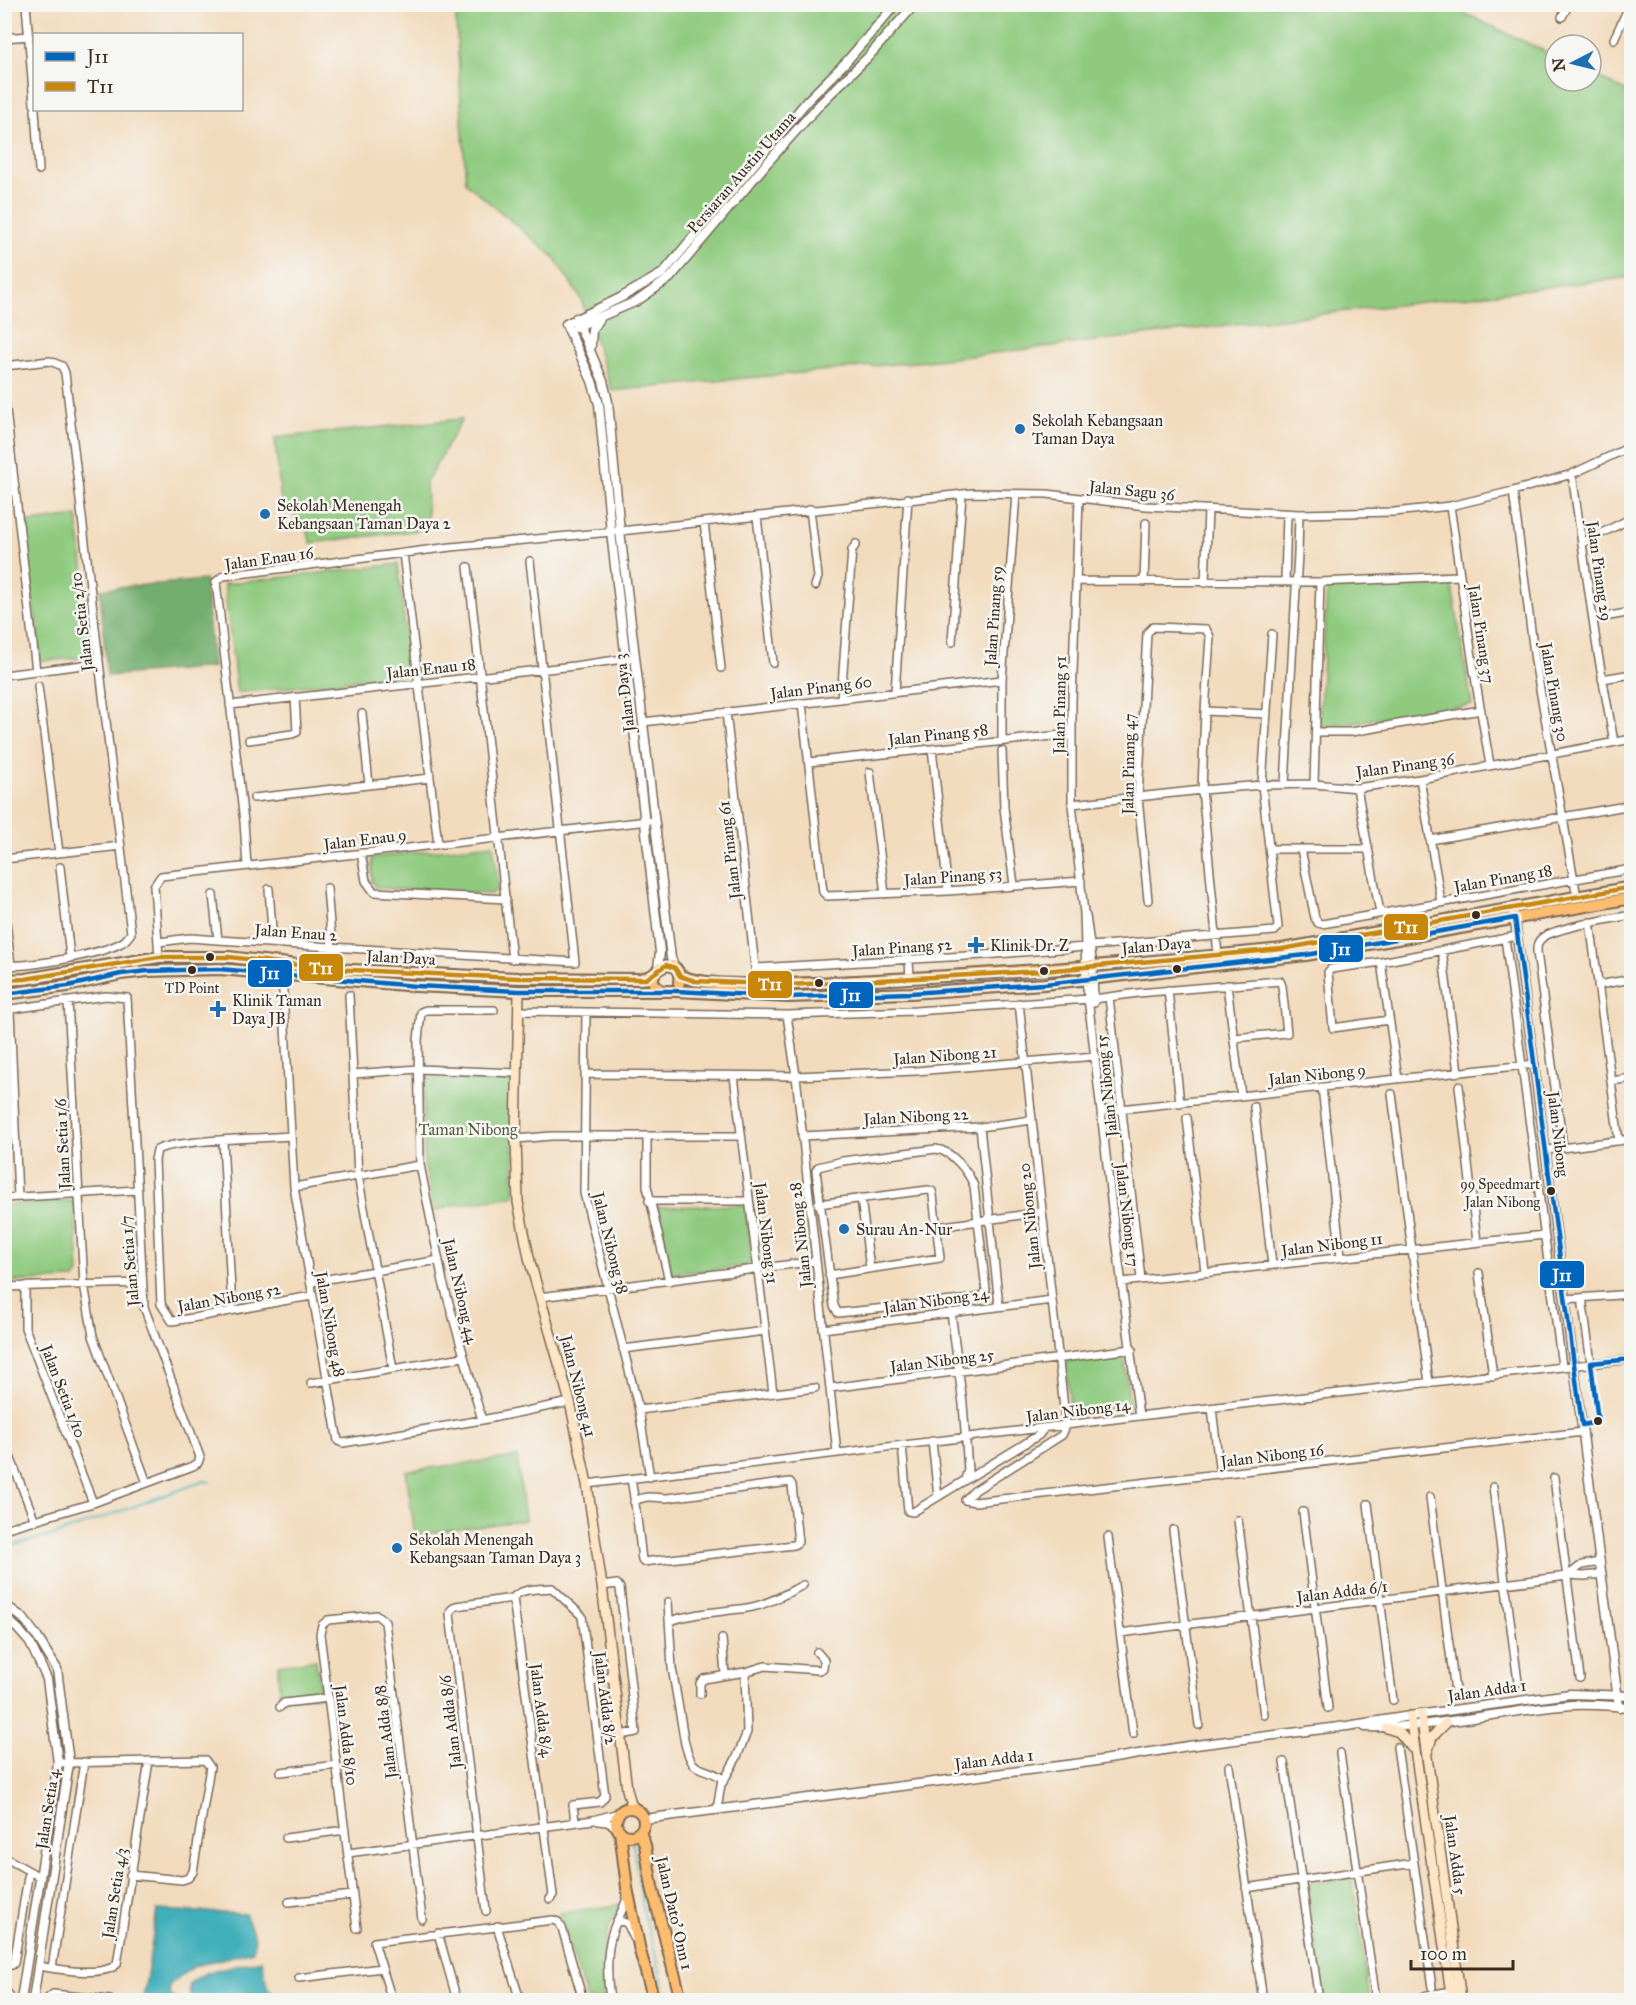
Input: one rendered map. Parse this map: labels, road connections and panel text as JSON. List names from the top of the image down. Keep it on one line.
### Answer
{"streets":{"main road":["Jalan Daya","Jalan Nibong 41","Jalan Adda 5","Jalan Dato' Onn 1"],"street":["Persiaran Austin Utama","Jalan Sagu 36","Jalan Enau 16","Jalan Pinang 29","Jalan Pinang 59","Jalan Setia 2/10","Jalan Pinang 37","Jalan Enau 18","Jalan Pinang 60","Jalan Pinang 30","Jalan Daya 3","Jalan Pinang 51","Jalan Pinang 58","Jalan Pinang 47","Jalan Pinang 36","Jalan Enau 9","Jalan Pinang 61","Jalan Pinang 53","Jalan Pinang 18","Jalan Enau 2","Jalan Pinang 52","Jalan Nibong 21","Jalan Nibong 9","Jalan Nibong 15","Jalan Nibong 22","Jalan Nibong","Jalan Setia 1/6","Jalan Nibong 17","Jalan Nibong 20","Jalan Nibong 31","Jalan Nibong 28","Jalan Nibong 38","Jalan Nibong 11","Jalan Setia 1/7","Jalan Nibong 44","Jalan Nibong 52","Jalan Nibong 24","Jalan Nibong 48","Jalan Nibong 25","Jalan Setia 1/10","Jalan Nibong 14","Jalan Nibong 16","Jalan Adda 6/1","Jalan Adda 1","Jalan Adda 8/2","Jalan Adda 8/4","Jalan Adda 8/6","Jalan Adda 8/8","Jalan Adda 8/10","Jalan Setia 4","Jalan Setia 4/3"]},"crossings":[["Persiaran Austin Utama","Jalan Daya 3"],["Jalan Sagu 36","Jalan Enau 16"],["Jalan Sagu 36","Jalan Pinang 29"],["Jalan Sagu 36","Jalan Pinang 59"],["Jalan Sagu 36","Jalan Pinang 37"],["Jalan Sagu 36","Jalan Pinang 30"],["Jalan Sagu 36","Jalan Daya 3"],["Jalan Sagu 36","Jalan Pinang 51"],["Jalan Enau 16","Jalan Enau 18"],["Jalan Enau 16","Jalan Daya 3"],["Jalan Enau 16","Jalan Enau 9"],["Jalan Pinang 29","Jalan Pinang 36"],["Jalan Pinang 59","Jalan Pinang 60"],["Jalan Pinang 59","Jalan Pinang 58"],["Jalan Pinang 37","Jalan Pinang 36"],["Jalan Enau 18","Jalan Daya 3"],["Jalan Pinang 60","Jalan Daya 3"],["Jalan Pinang 60","Jalan Pinang 61"],["Jalan Pinang 30","Jalan Pinang 36"],["Jalan Pinang 30","Jalan Pinang 18"],["Jalan Pinang 30","Jalan Daya"],["Jalan Daya 3","Jalan Enau 9"],["Jalan Daya 3","Jalan Daya"],["Jalan Pinang 51","Jalan Pinang 58"],["Jalan Pinang 51","Jalan Pinang 36"],["Jalan Pinang 51","Jalan Pinang 53"],["Jalan Pinang 51","Jalan Daya"],["Jalan Pinang 51","Jalan Pinang 52"],["Jalan Pinang 51","Jalan Nibong 17"],["Jalan Pinang 58","Jalan Pinang 53"],["Jalan Pinang 47","Jalan Pinang 36"],["Jalan Enau 9","Jalan Enau 2"],["Jalan Enau 9","Jalan Daya"],["Jalan Pinang 61","Jalan Daya"],["Jalan Pinang 61","Jalan Pinang 52"],["Jalan Daya","Jalan Nibong"],["Jalan Daya","Jalan Nibong 48"],["Jalan Daya","Jalan Nibong 41"],["Jalan Nibong 21","Jalan Nibong 17"],["Jalan Nibong 21","Jalan Nibong 20"],["Jalan Nibong 21","Jalan Nibong 31"],["Jalan Nibong 21","Jalan Nibong 28"],["Jalan Nibong 21","Jalan Nibong 38"],["Jalan Nibong 9","Jalan Nibong 15"],["Jalan Nibong 9","Jalan Nibong"],["Jalan Nibong 9","Jalan Nibong 17"],["Jalan Nibong 15","Jalan Nibong 11"],["Jalan Nibong 22","Jalan Nibong 20"],["Jalan Nibong 22","Jalan Nibong 28"],["Jalan Nibong","Jalan Nibong 14"],["Jalan Nibong","Jalan Nibong 16"],["Jalan Nibong","Jalan Adda 1"],["Jalan Setia 1/6","Jalan Setia 1/7"],["Jalan Nibong 17","Jalan Nibong 11"],["Jalan Nibong 17","Jalan Nibong 25"],["Jalan Nibong 17","Jalan Nibong 14"],["Jalan Nibong 20","Jalan Nibong 24"],["Jalan Nibong 20","Jalan Nibong 25"],["Jalan Nibong 20","Jalan Nibong 14"],["Jalan Nibong 20","Jalan Nibong 16"],["Jalan Nibong 28","Jalan Nibong 24"],["Jalan Nibong 28","Jalan Nibong 25"],["Jalan Nibong 28","Jalan Nibong 14"],["Jalan Nibong 38","Jalan Nibong 14"],["Jalan Setia 1/7","Jalan Setia 1/10"],["Jalan Nibong 44","Jalan Nibong 48"],["Jalan Nibong 52","Jalan Nibong 48"],["Jalan Nibong 48","Jalan Nibong 41"],["Jalan Nibong 41","Jalan Nibong 14"],["Jalan Nibong 41","Jalan Adda 1"],["Jalan Nibong 41","Jalan Dato' Onn 1"],["Jalan Nibong 14","Jalan Nibong 16"],["Jalan Adda 1","Jalan Adda 5"],["Jalan Adda 1","Jalan Dato' Onn 1"],["Jalan Adda 8/2","Jalan Adda 8/4"],["Jalan Adda 8/2","Jalan Adda 8/6"],["Jalan Adda 8/4","Jalan Adda 8/6"],["Jalan Adda 8/8","Jalan Adda 8/10"],["Jalan Setia 4","Jalan Setia 4/3"]],"parks":["Taman Nibong"],"places":{"other":["Sekolah Kebangsaan Taman Daya","Sekolah Menengah Kebangsaan Taman Daya 2","TD Point","99 Speedmart Jalan Nibong","Surau An-Nur","Sekolah Menengah Kebangsaan Taman Daya 3"],"health":["Klinik Dr. Z","Klinik Taman Daya JB"]},"lines":["transit line T11","transit line J11"],"legend":["J11","T11"],"scale_bar":"100 m","north":"left"}
